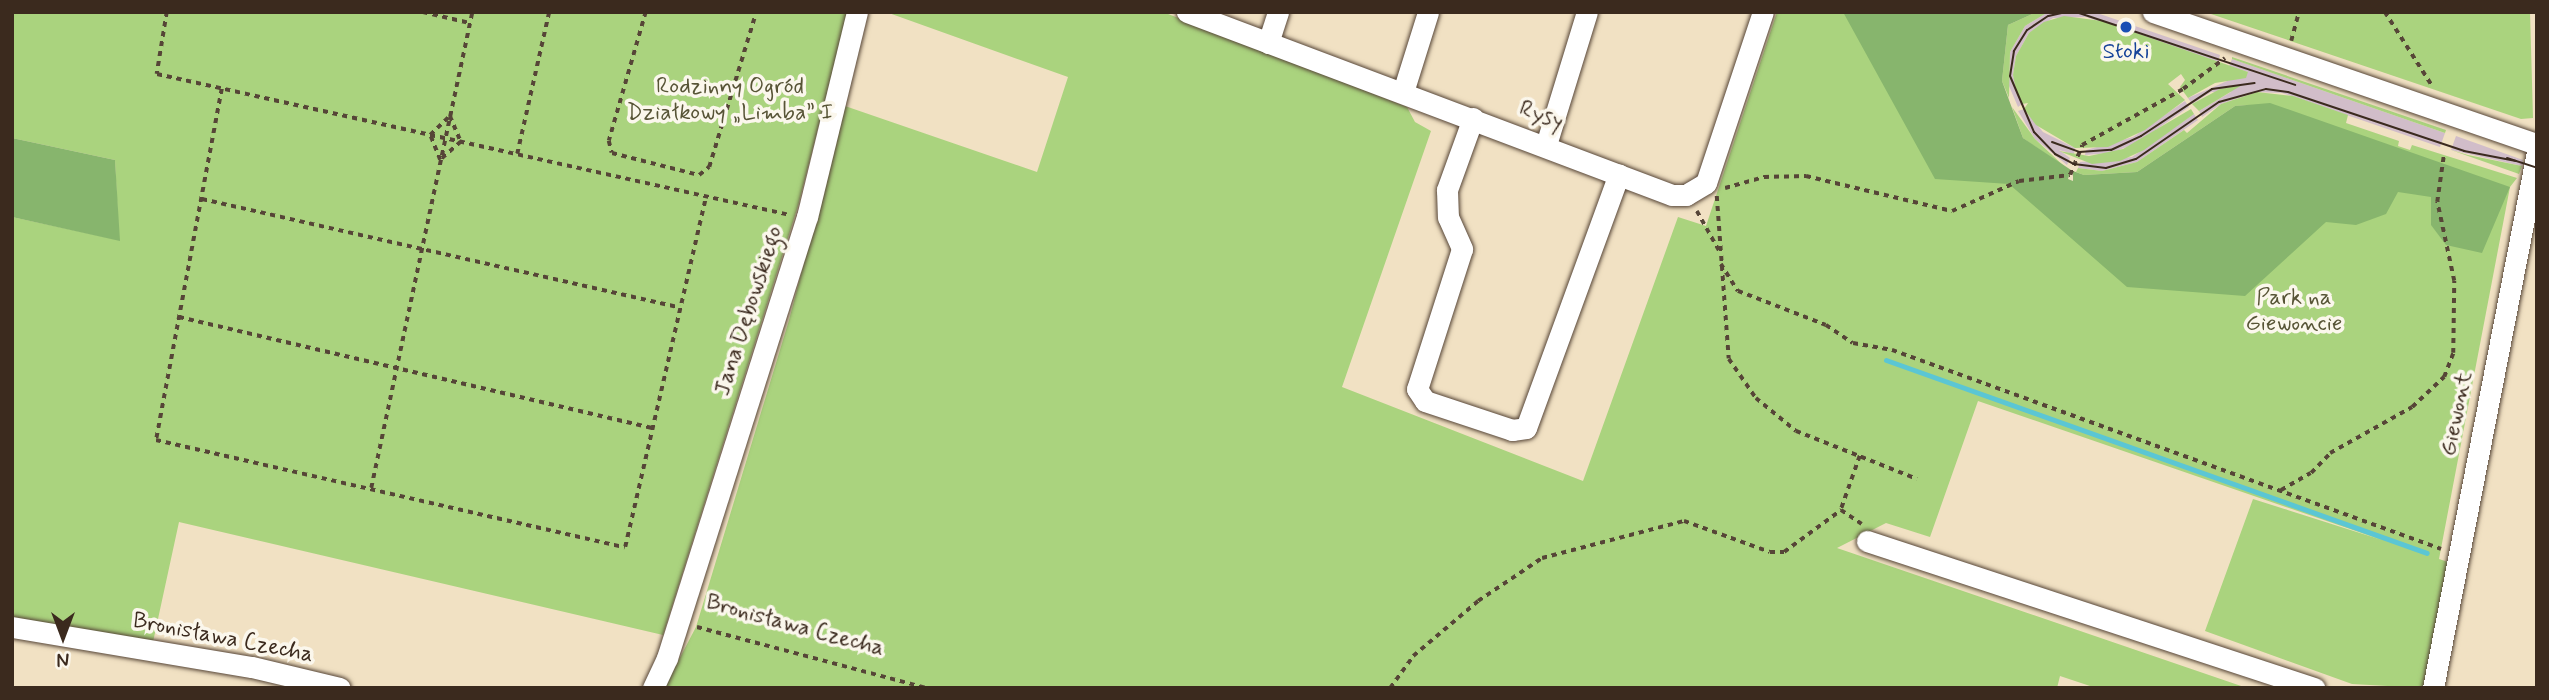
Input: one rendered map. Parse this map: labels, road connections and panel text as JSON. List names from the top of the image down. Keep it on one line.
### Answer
{"streets":{"street":["Rysy","Jana Dębowskiego","Giewont","Bronisława Czecha"]},"crossings":[["Jana Dębowskiego","Bronisława Czecha"]],"parks":["Rodzinny Ogród Działkowy „Limba” I","Park na Giewoncie"],"places":["Stoki"],"north":"bottom"}
